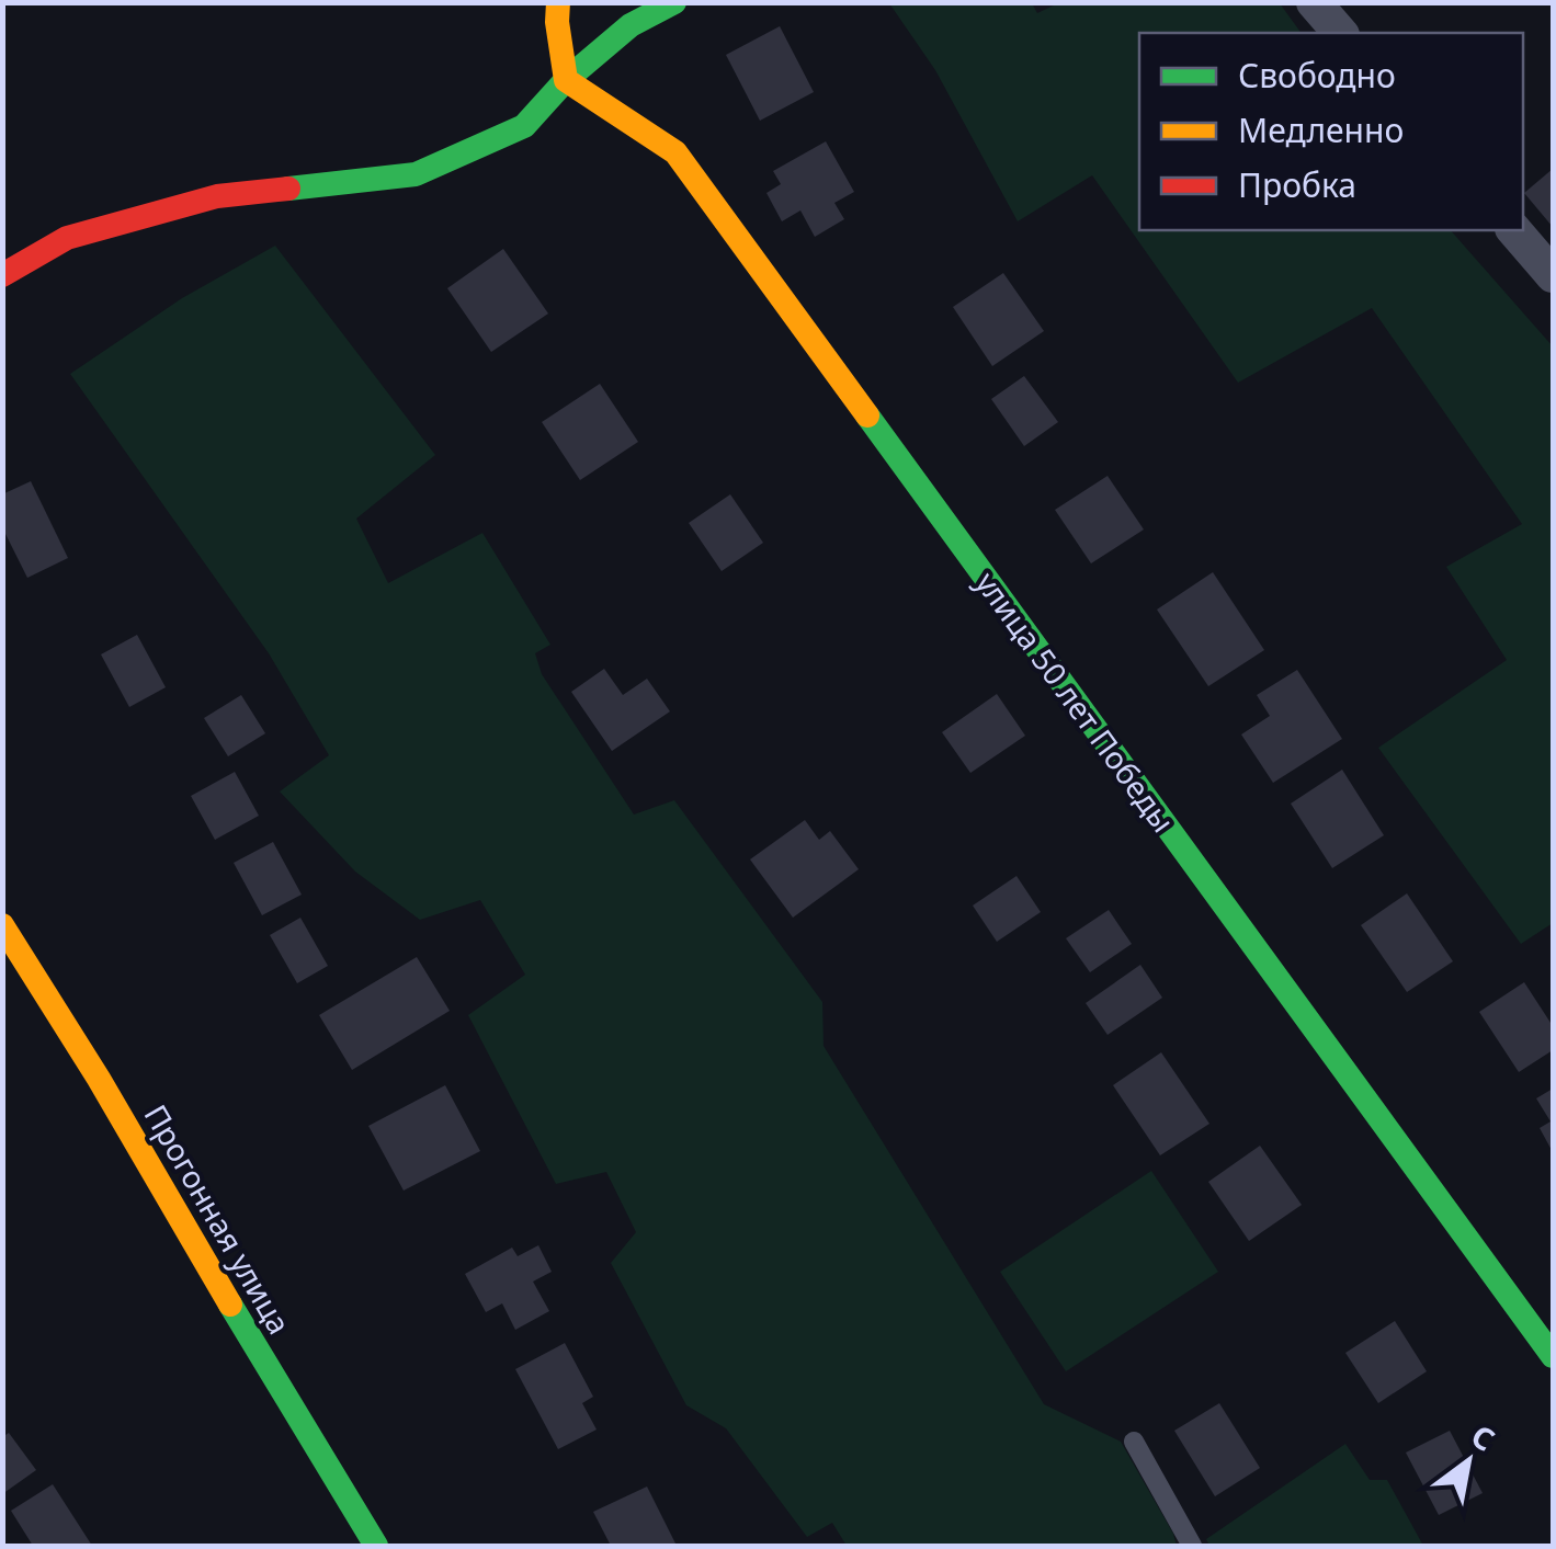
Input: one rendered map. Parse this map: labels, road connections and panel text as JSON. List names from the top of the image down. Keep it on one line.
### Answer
{"streets":{"street":["улица 50 лет Победы","Прогонная улица"]},"legend":["Свободно","Медленно","Пробка"],"north":"top right"}
